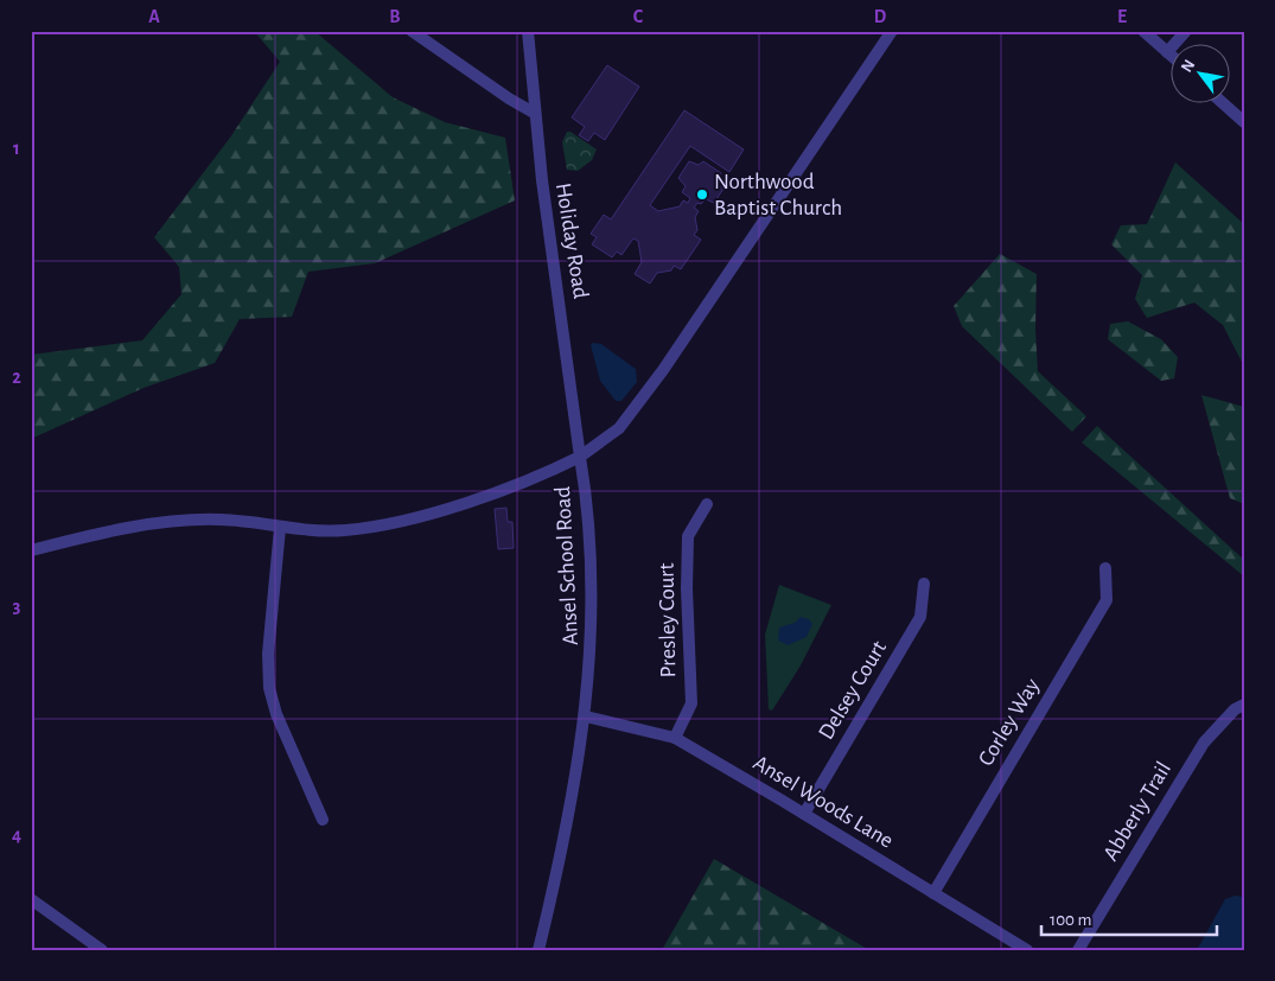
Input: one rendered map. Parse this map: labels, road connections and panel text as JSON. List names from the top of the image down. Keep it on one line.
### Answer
{"streets":{"street":["Holiday Road","Ansel School Road","Presley Court","Delsey Court","Corley Way","Ansel Woods Lane","Abberly Trail"]},"crossings":[["Holiday Road","Ansel School Road"],["Ansel School Road","Ansel Woods Lane"],["Presley Court","Ansel Woods Lane"],["Delsey Court","Ansel Woods Lane"],["Corley Way","Ansel Woods Lane"]],"places":["Northwood Baptist Church"],"scale_bar":"100 m","north":"top left","grid":{"columns":["A","B","C","D","E"],"rows":["1","2","3","4"]}}
